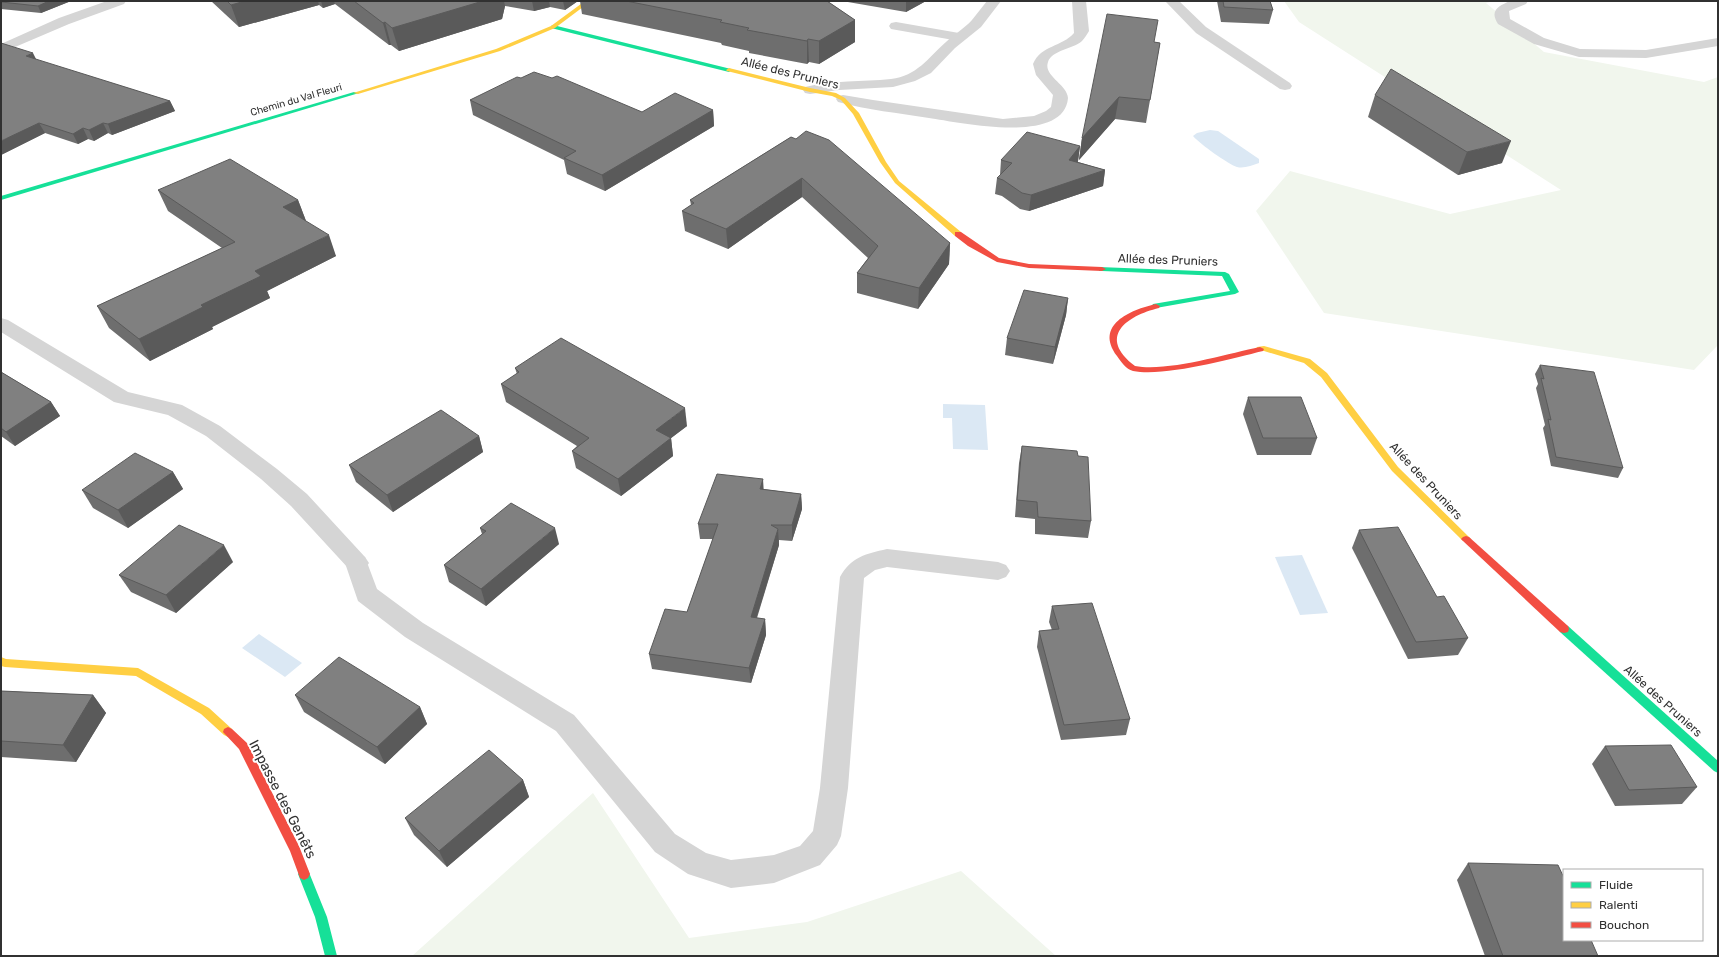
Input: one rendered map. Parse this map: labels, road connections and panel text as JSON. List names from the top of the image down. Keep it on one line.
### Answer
{"streets":{"street":["Allée des Pruniers","Chemin du Val Fleuri","Impasse des Genêts"]},"crossings":[["Allée des Pruniers","Chemin du Val Fleuri"]],"legend":["Fluide","Ralenti","Bouchon"]}
